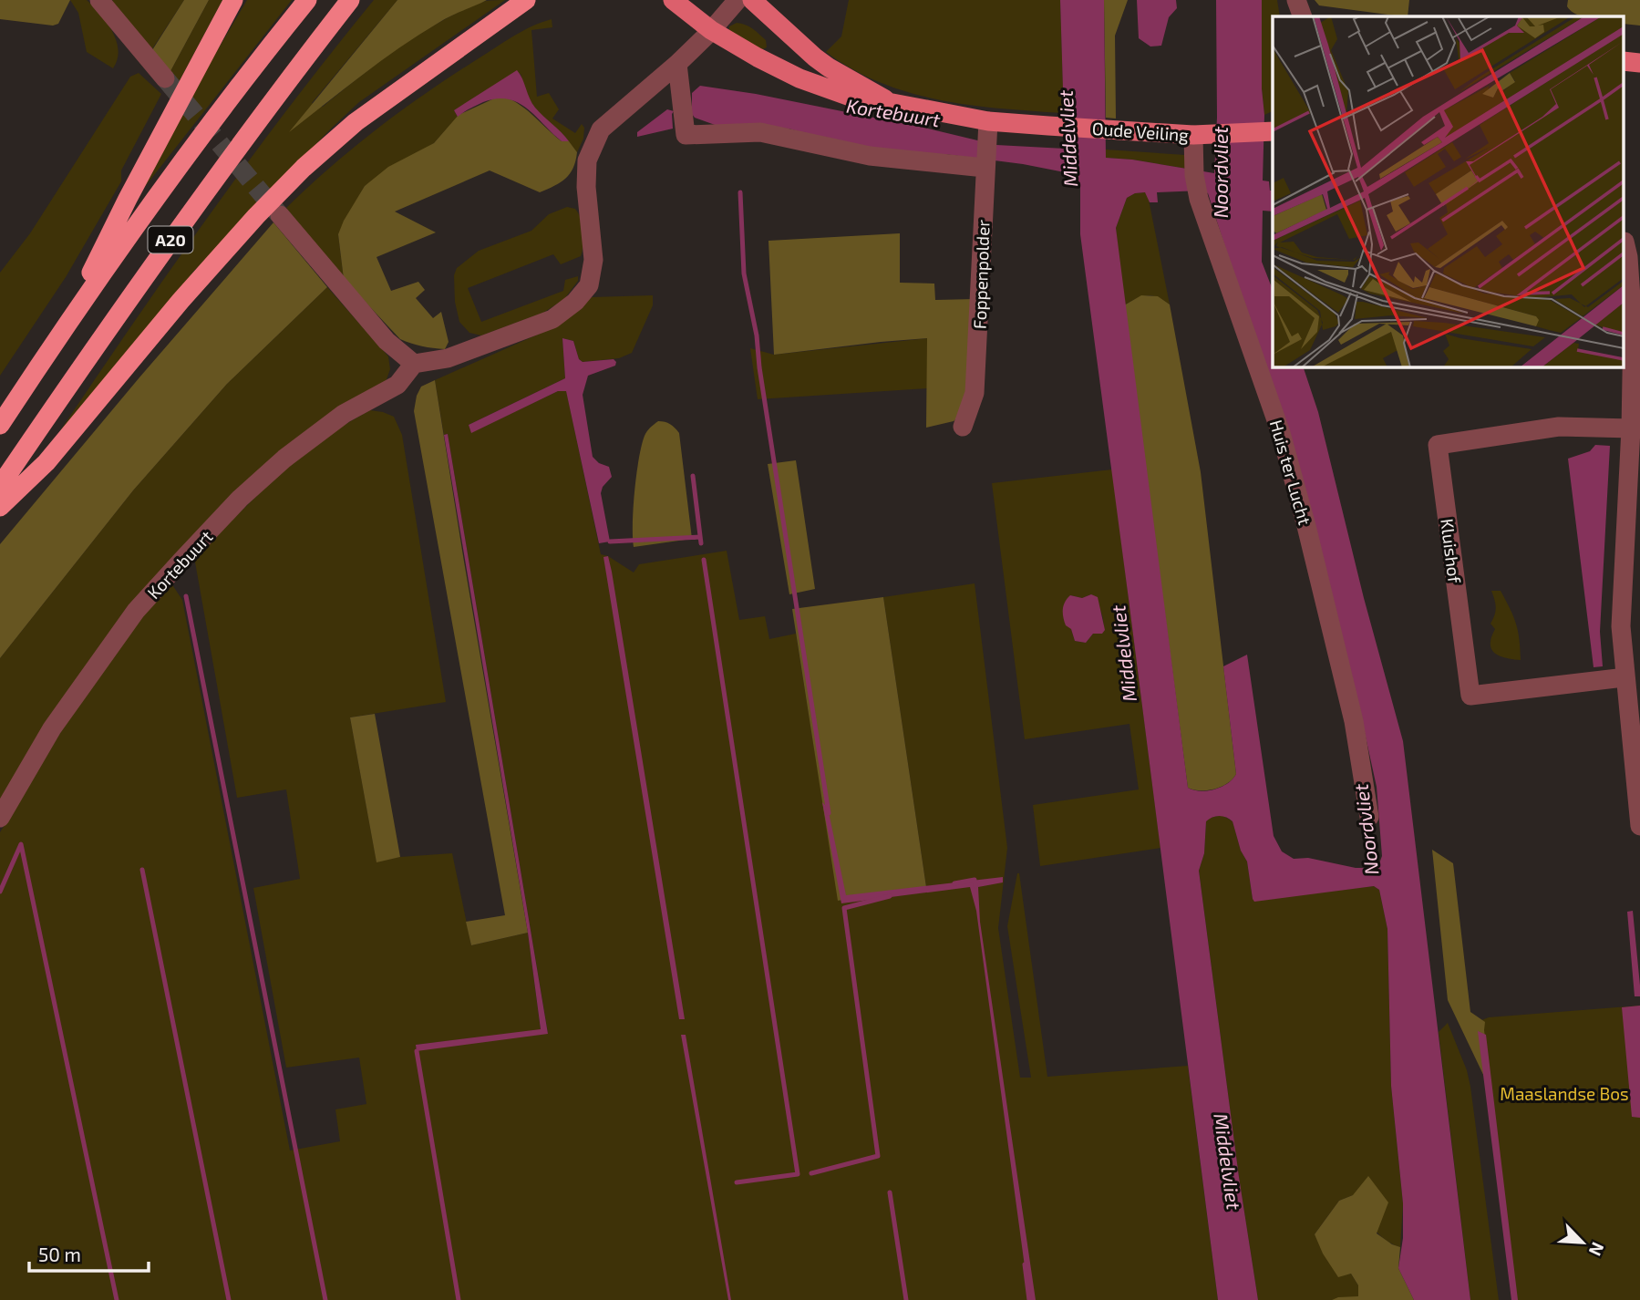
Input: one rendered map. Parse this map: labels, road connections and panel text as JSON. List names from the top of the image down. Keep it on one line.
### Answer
{"streets":{"highway":["A20"],"main road":["Oude Veiling"],"street":["Foppenpolder","Huis ter Lucht","Kluishof","Kortebuurt"]},"crossings":[["Oude Veiling","Foppenpolder"],["Oude Veiling","Huis ter Lucht"]],"water":["Kortebuurt","Middelvliet","Noordvliet"],"parks":["Maaslandse Bos"],"scale_bar":"50 m","north":"bottom right"}
